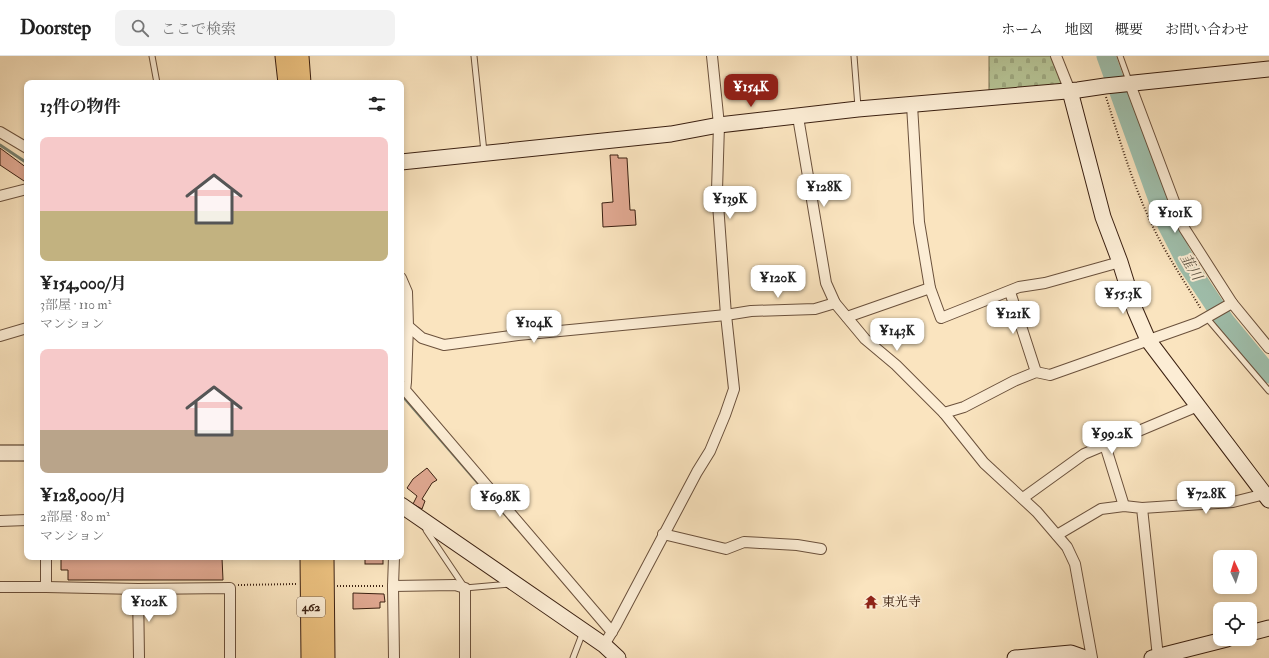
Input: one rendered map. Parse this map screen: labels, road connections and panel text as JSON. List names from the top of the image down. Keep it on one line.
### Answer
{"streets":{"highway":["462"]},"water":["韮川"],"places":{"temple":["東光寺"]},"north":"top","page":{"header":"Doorstep","search":"ここで検索","nav":["ホーム","地図","概要","お問い合わせ"],"price":["¥154K","¥128K","¥139K","¥101K","¥120K","¥55.3K","¥121K","¥104K","¥143K","¥99.2K","¥72.8K","¥69.8K","¥102K"],"heading":"13件の物件","list":[{"name":"¥154,000/月","note":"3部屋 · 110 m² · マンション"},{"name":"¥128,000/月","note":"2部屋 · 80 m² · マンション"}]}}
